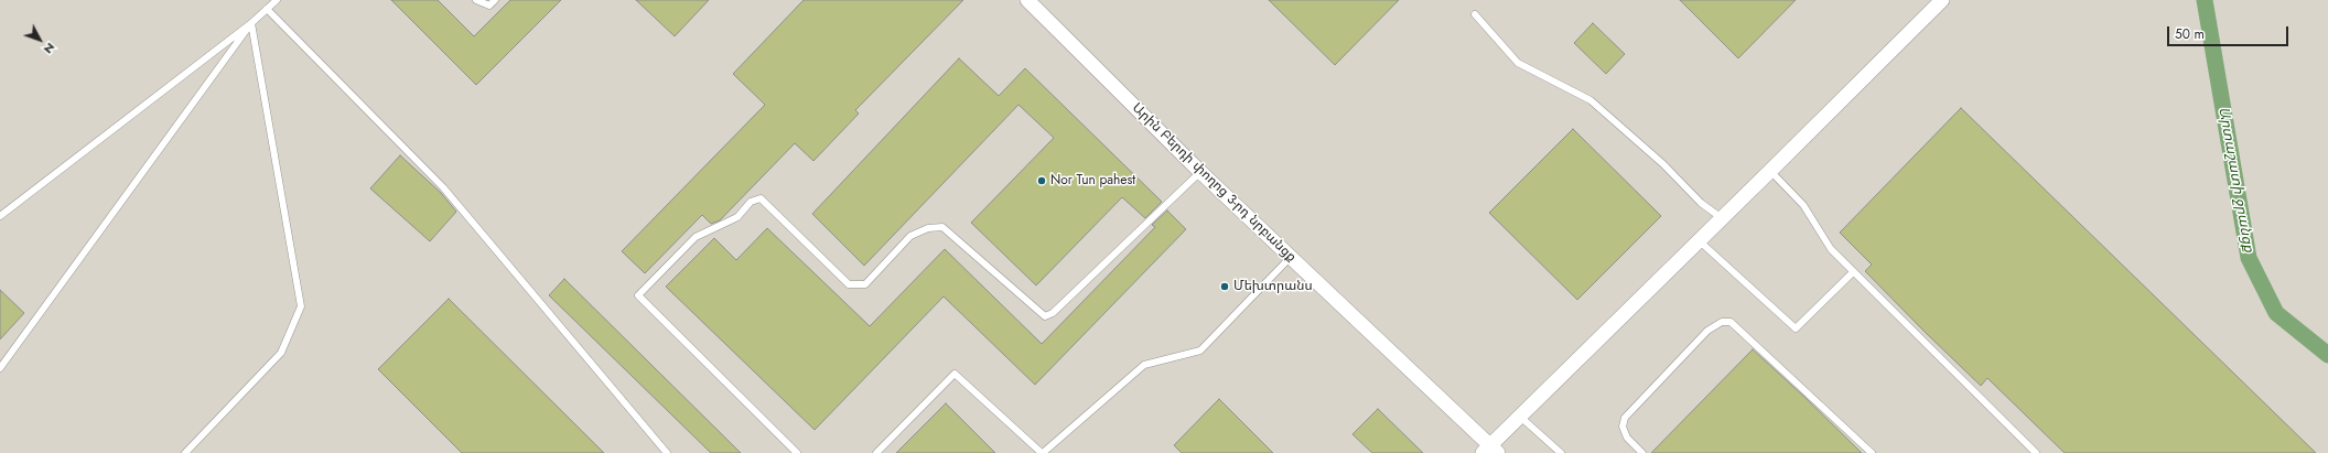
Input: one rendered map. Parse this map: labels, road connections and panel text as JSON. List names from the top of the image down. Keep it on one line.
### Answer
{"streets":{"street":["Արին Բերդի փողոց 3-րդ նրբանցք"]},"water":["Արտաշատի ջրանցք"],"places":["Nor Tun pahest","Մեխտրանս"],"scale_bar":"50 m","north":"bottom right"}
